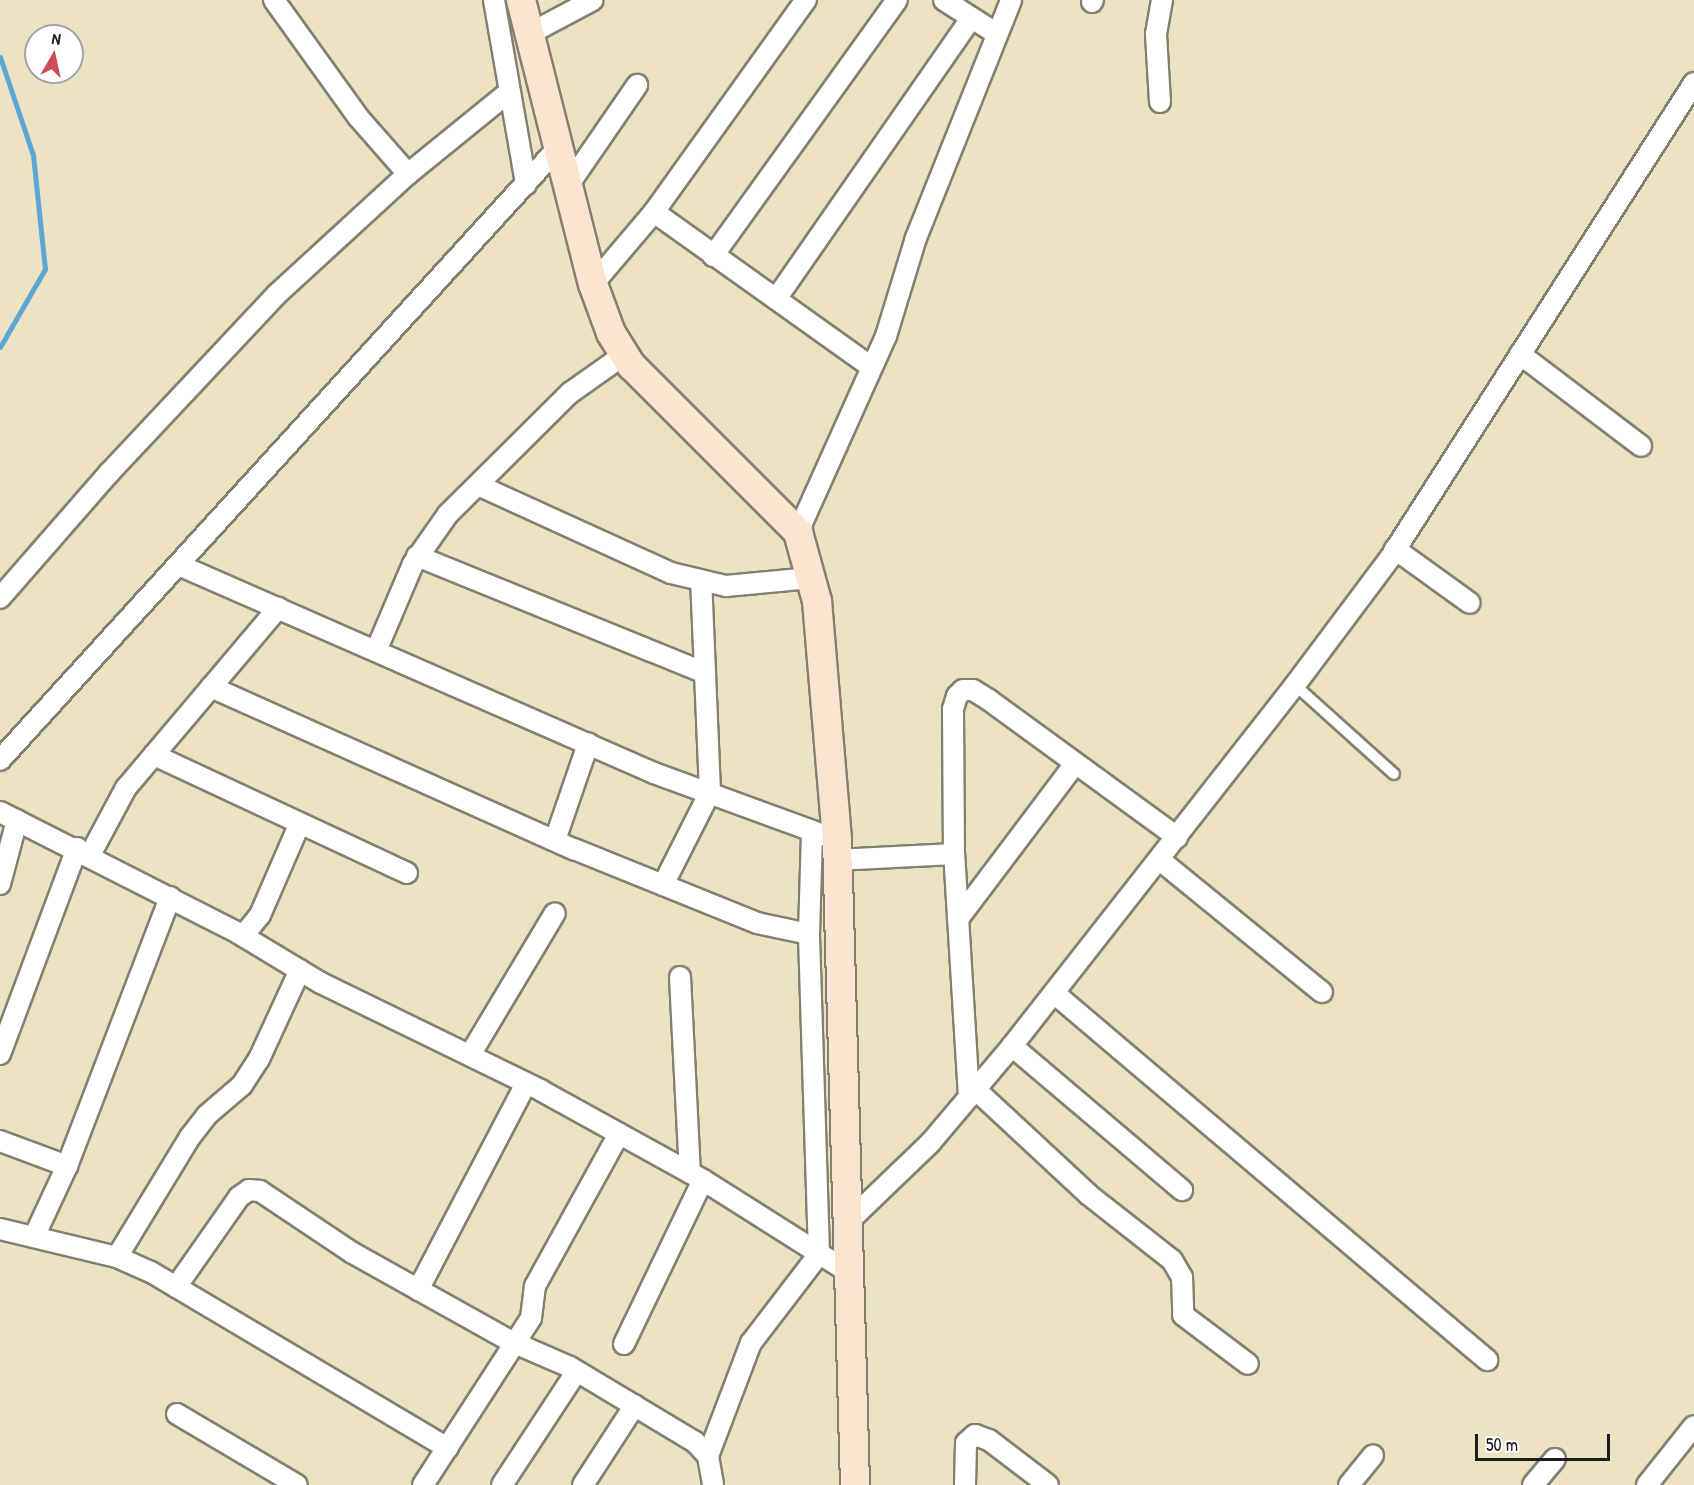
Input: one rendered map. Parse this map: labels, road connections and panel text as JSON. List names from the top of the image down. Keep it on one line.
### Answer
{"scale_bar":"50 m","north":"top"}
